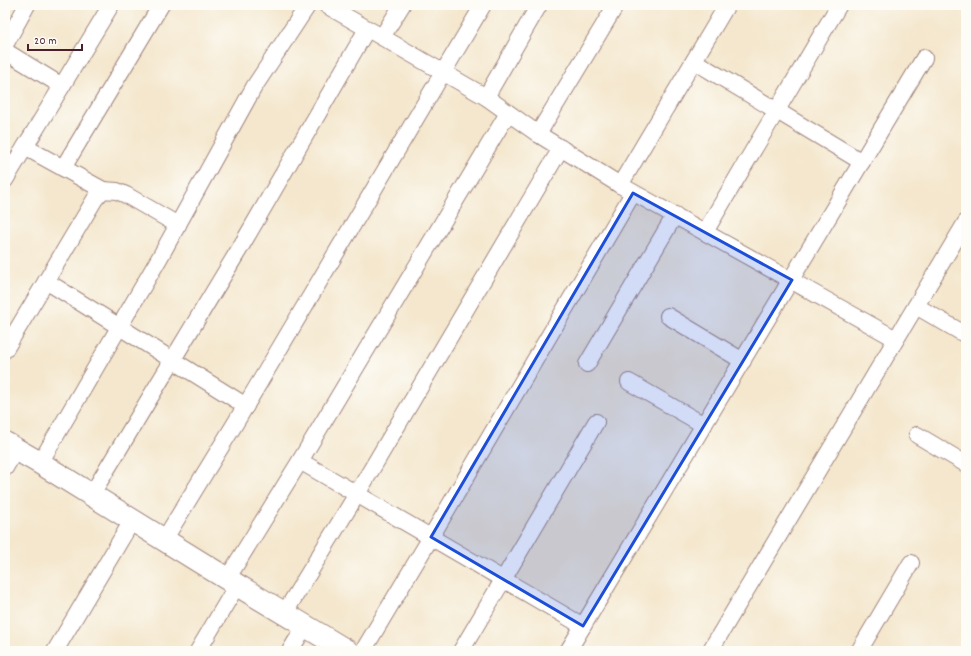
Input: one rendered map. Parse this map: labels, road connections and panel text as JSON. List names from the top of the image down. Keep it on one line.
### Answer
{"scale_bar":"20 m"}
